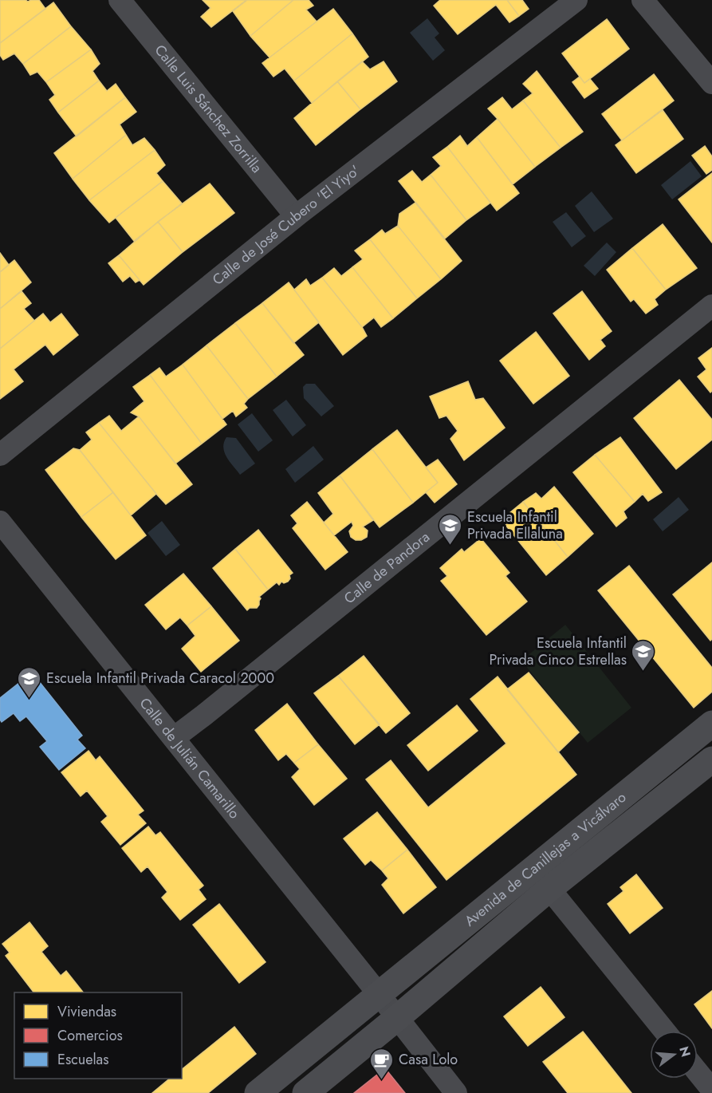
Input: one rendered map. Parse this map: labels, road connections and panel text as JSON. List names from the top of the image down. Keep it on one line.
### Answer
{"streets":{"main road":["Avenida de Canillejas a Vicálvaro"],"street":["Calle Luis Sánchez Zorrilla","Calle de José Cubero 'El Yiyo'","Calle de Pandora","Calle de Julián Camarillo"]},"crossings":[["Calle Luis Sánchez Zorrilla","Calle de José Cubero 'El Yiyo'"],["Calle de Pandora","Calle de Julián Camarillo"],["Calle de Julián Camarillo","Avenida de Canillejas a Vicálvaro"]],"places":{"school or university":["Escuela Infantil Privada Ellaluna","Escuela Infantil Privada Cinco Estrellas","Escuela Infantil Privada Caracol 2000"],"cafe":["Casa Lolo"]},"legend":["Viviendas","Comercios","Escuelas"],"north":"right"}
